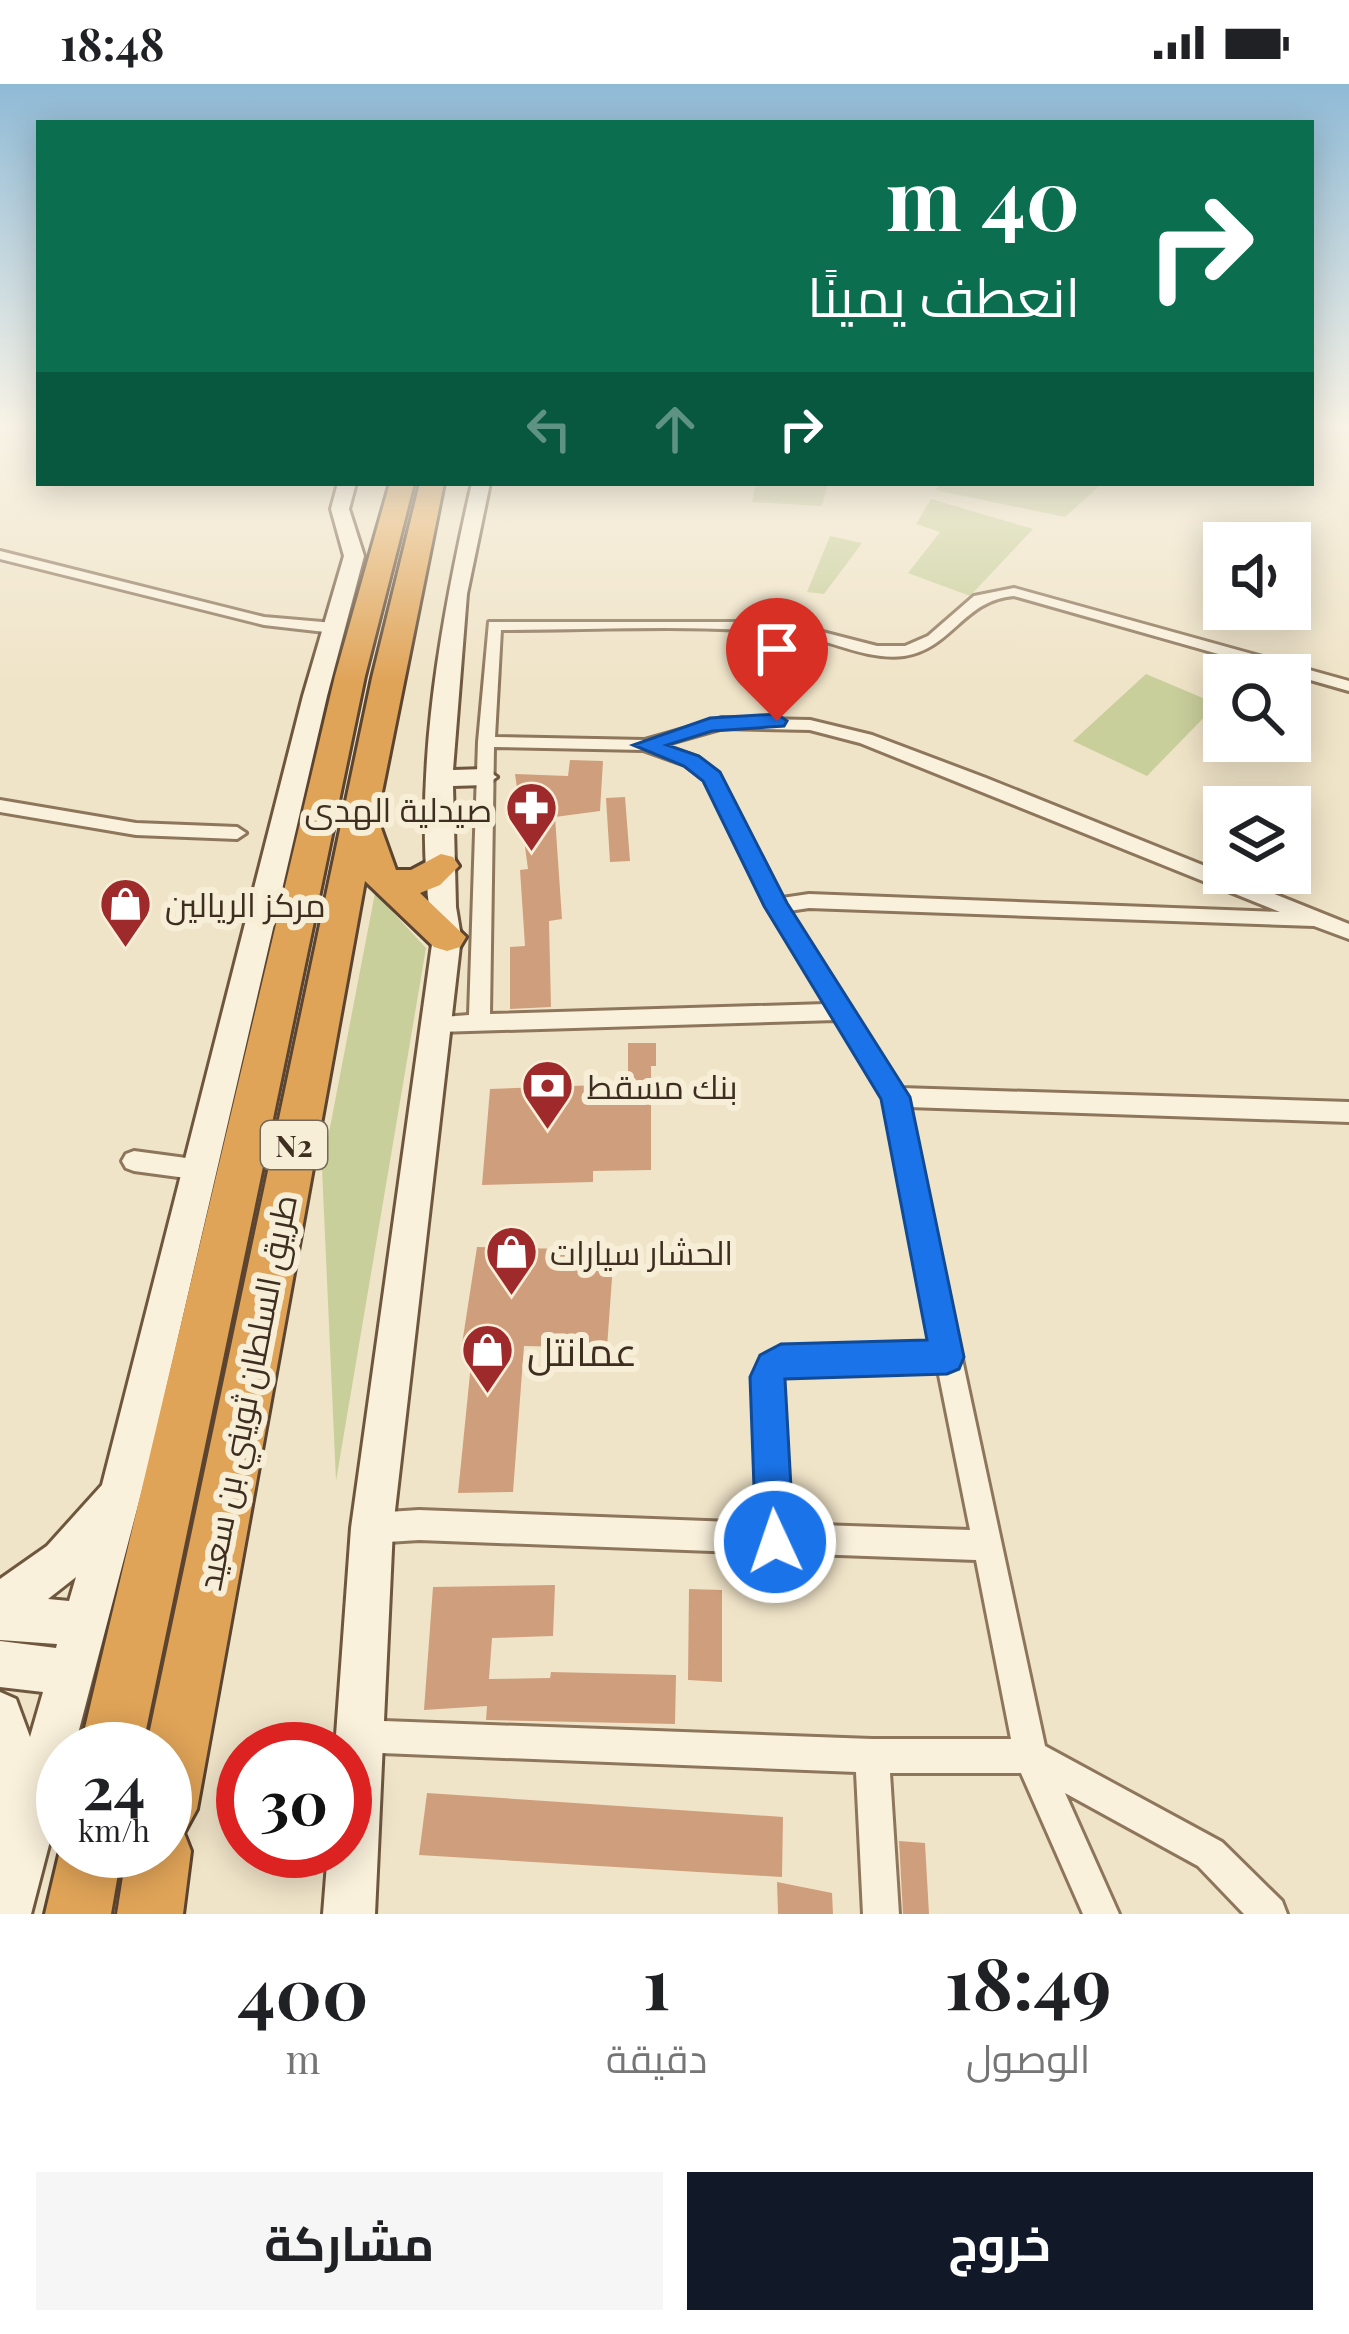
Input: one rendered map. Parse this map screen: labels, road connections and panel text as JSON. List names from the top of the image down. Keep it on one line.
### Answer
{"streets":{"highway":["N2","طريق السلطان ثويني بن سعيد"]},"places":{"pharmacy":["صيدلية الهدى"],"shop":["مركز الريالين","الحشار سيارات","عمانتل"],"bank":["بنك مسقط"]},"page":{"status":"18:48","turn":["40 m","انعطف يمينًا"],"speed":"24 km/h","limit":"30","eta":["18:49","الوصول","1","دقيقة","400","m"],"buttons":["خروج","مشاركة"]}}
